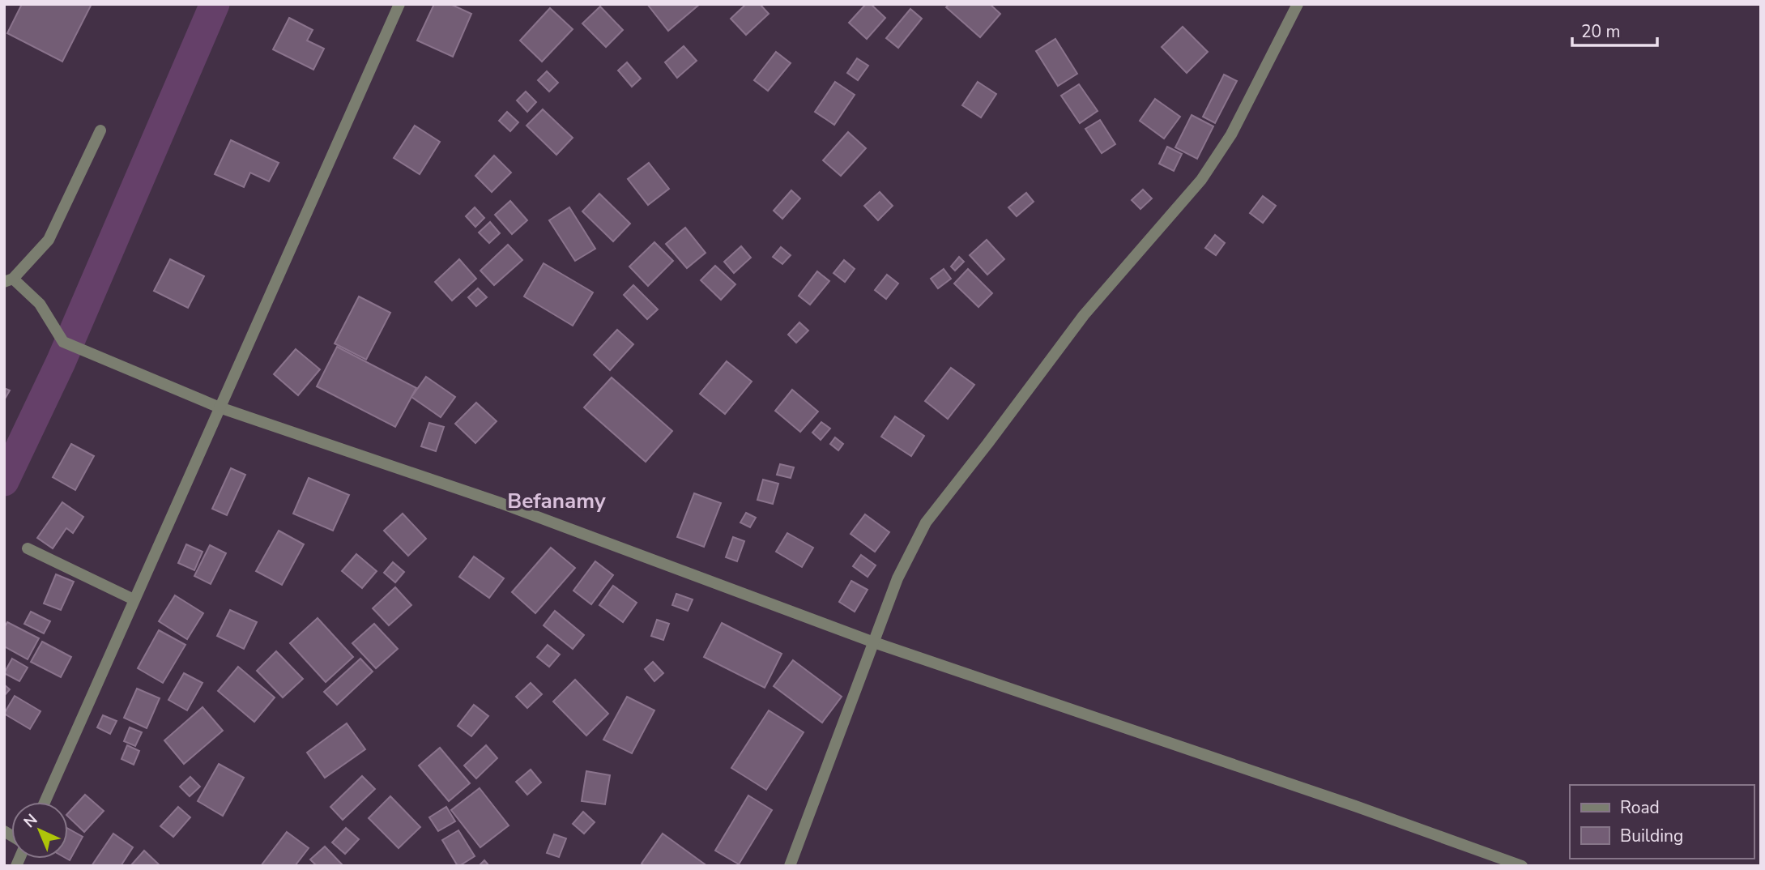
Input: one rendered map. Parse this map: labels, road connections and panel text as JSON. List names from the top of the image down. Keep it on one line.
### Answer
{"districts":["Befanamy"],"legend":["Road","Building"],"scale_bar":"20 m","north":"top left"}
